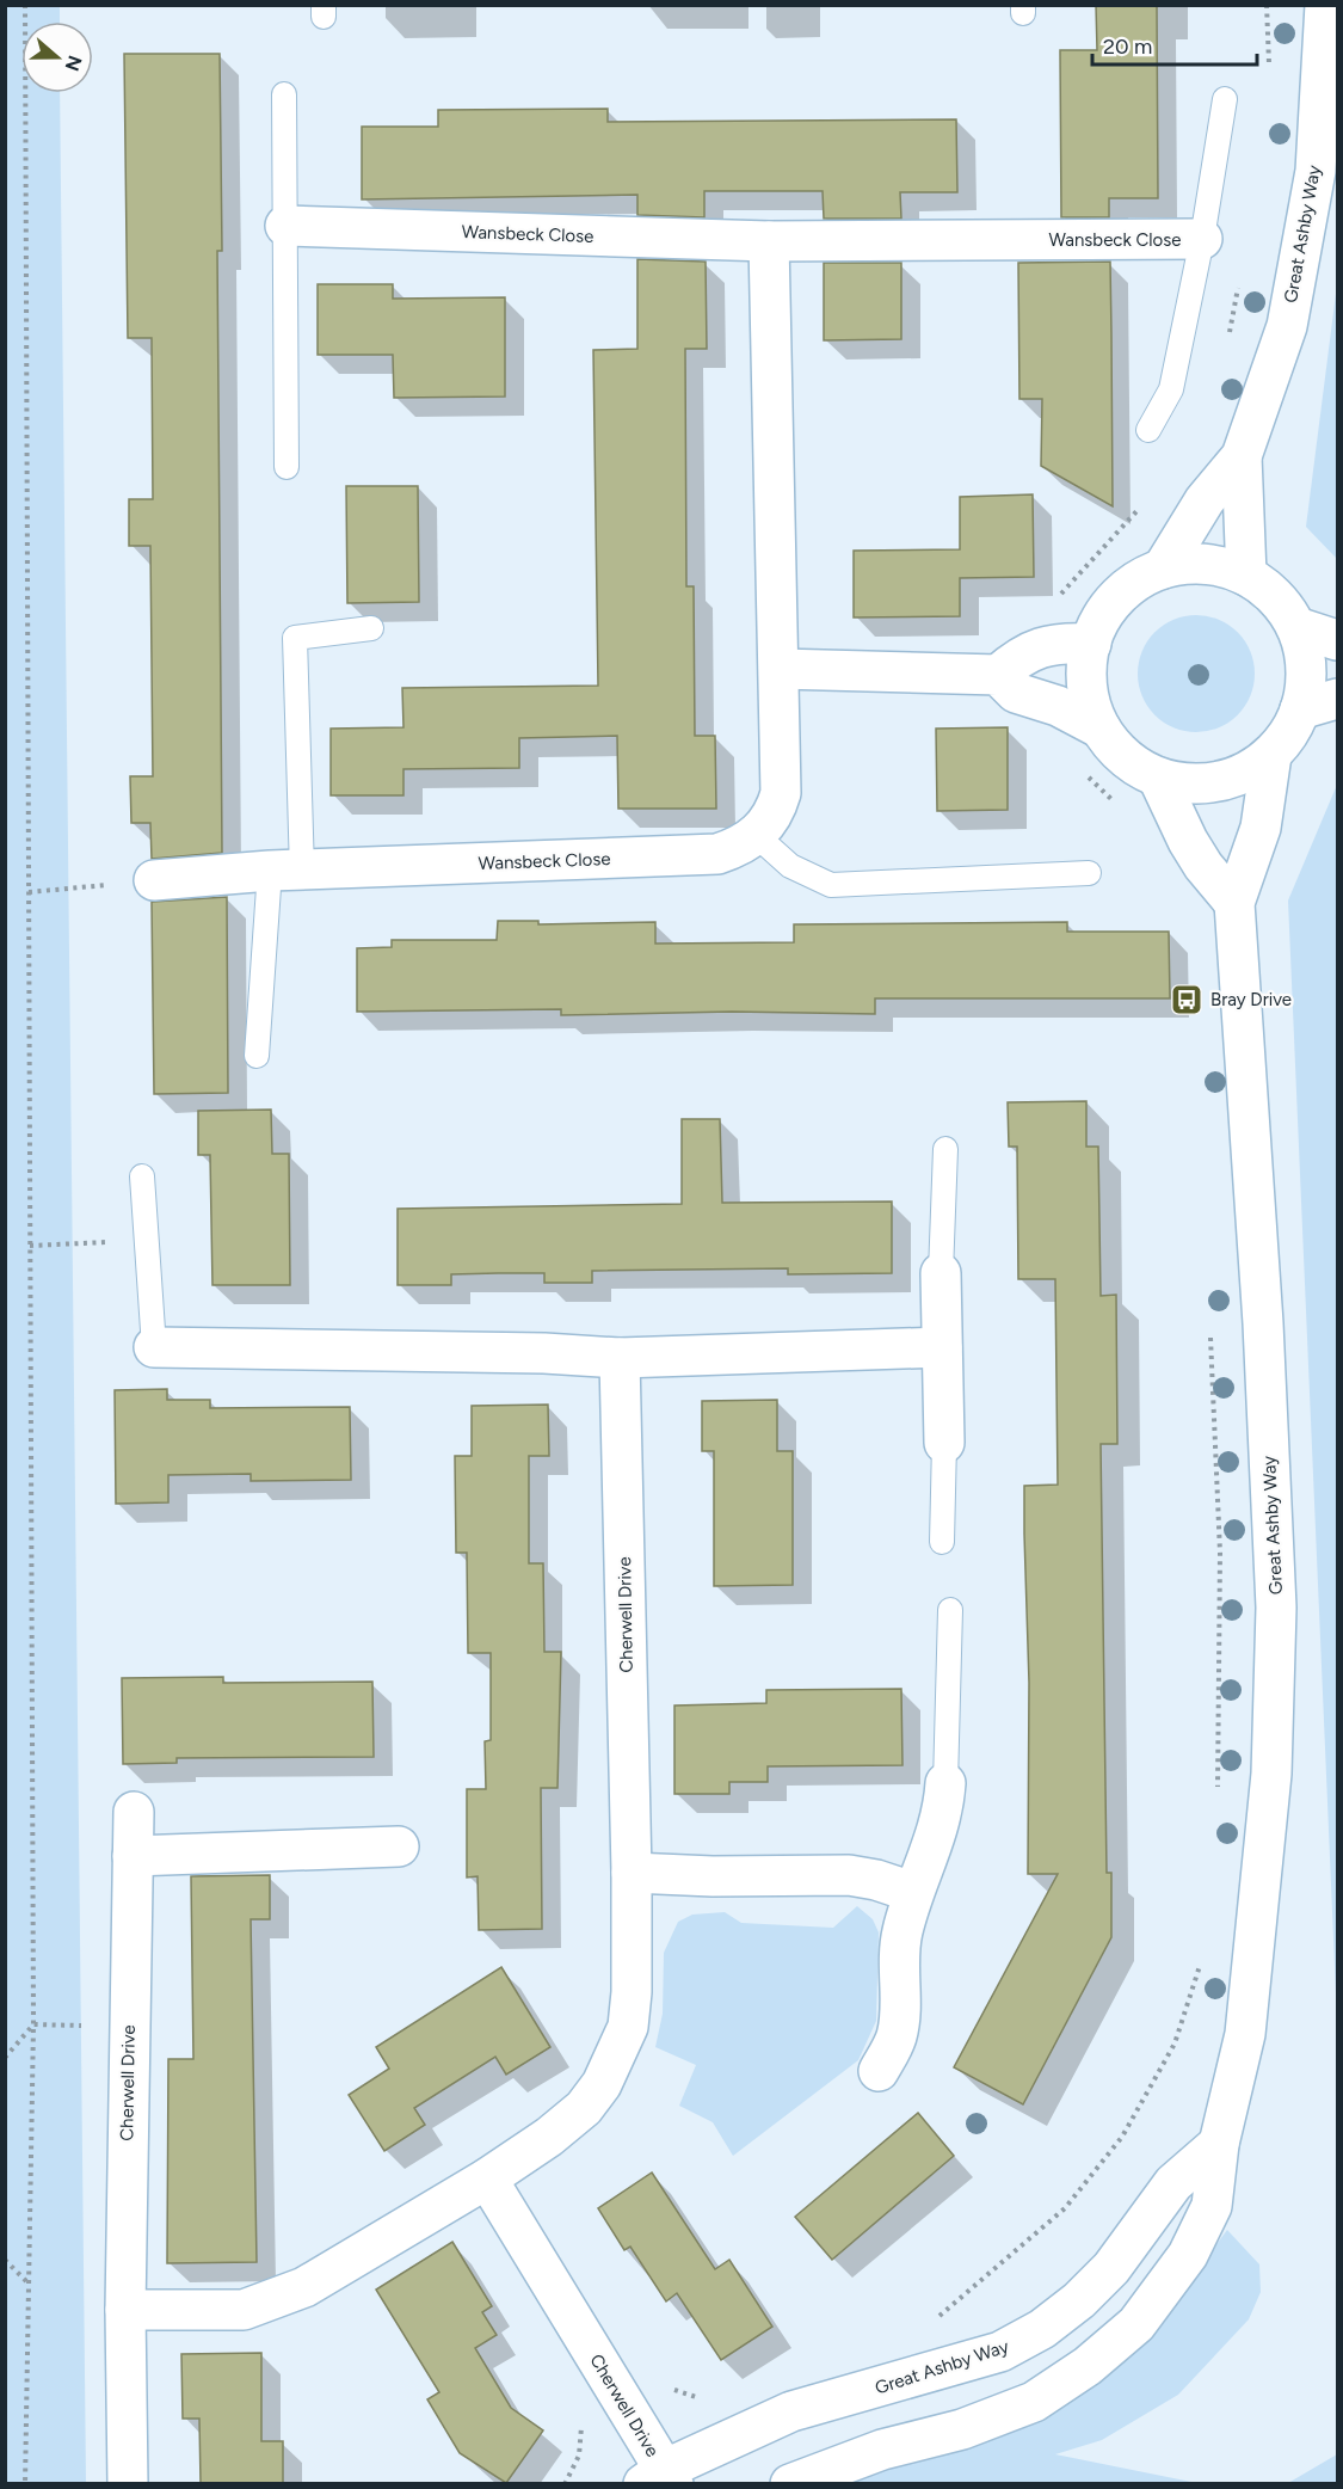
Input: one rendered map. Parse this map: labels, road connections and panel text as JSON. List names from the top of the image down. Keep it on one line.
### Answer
{"streets":{"street":["Wansbeck Close","Great Ashby Way","Cherwell Drive"]},"crossings":[["Great Ashby Way","Cherwell Drive"]],"places":{"bus stop":["Bray Drive"]},"scale_bar":"20 m","north":"right"}
